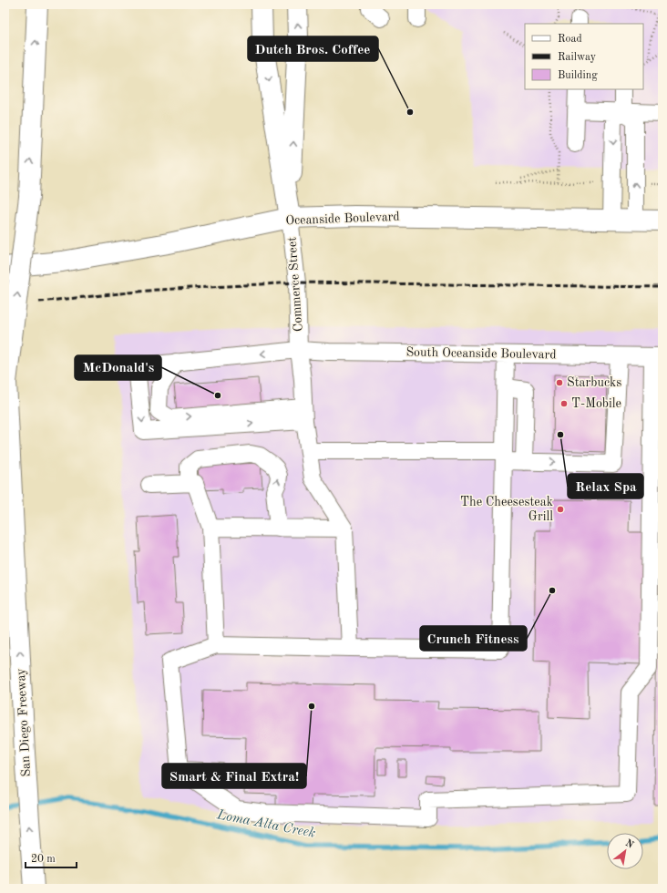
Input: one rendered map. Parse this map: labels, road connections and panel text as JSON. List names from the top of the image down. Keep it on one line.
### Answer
{"streets":{"main road":["Oceanside Boulevard","San Diego Freeway"],"street":["Commerce Street","South Oceanside Boulevard"]},"crossings":[["Oceanside Boulevard","Commerce Street"],["Commerce Street","South Oceanside Boulevard"]],"one_way":["San Diego Freeway"],"water":["Loma Alta Creek"],"places":["Dutch Bros. Coffee","Starbucks","McDonald's","T-Mobile","Relax Spa","The Cheesesteak Grill","Crunch Fitness","Smart & Final Extra!"],"legend":["Road","Railway","Building"],"scale_bar":"20 m","north":"top right"}
